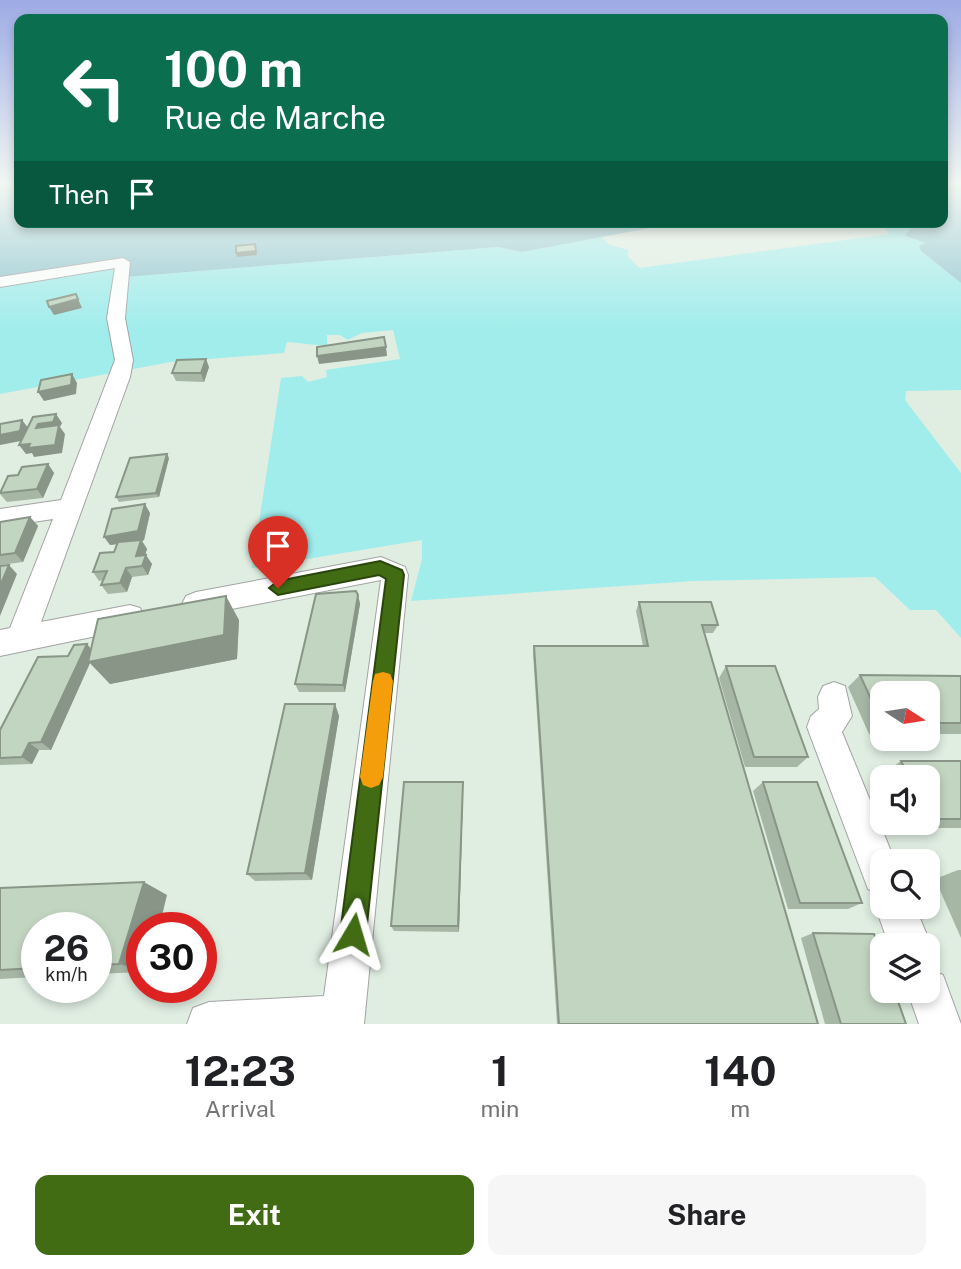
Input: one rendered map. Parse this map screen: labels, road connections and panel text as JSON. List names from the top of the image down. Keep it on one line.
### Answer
{"north":"right","page":{"turn":["100 m","Rue de Marche"],"then":"Then","speed":"26 km/h","limit":"30","eta":["12:23","Arrival","1","min","140","m"],"buttons":["Exit","Share"]}}
